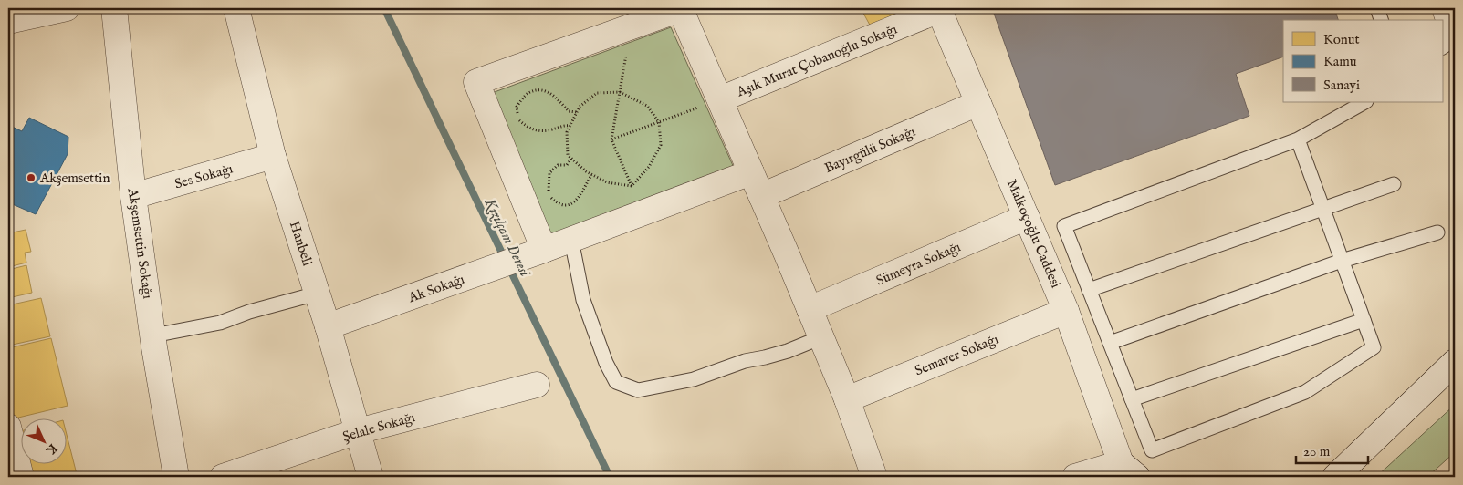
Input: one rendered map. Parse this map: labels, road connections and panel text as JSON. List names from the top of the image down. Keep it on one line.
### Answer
{"streets":{"street":["Aşık Murat Çobanoğlu Sokağı","Bayırgülü Sokağı","Ses Sokağı","Malkoçoğlu Caddesi","Akşemsettin Sokağı","Hanbeli","Sümeyra Sokağı","Ak Sokağı","Semaver Sokağı","Şelale Sokağı"]},"crossings":[["Aşık Murat Çobanoğlu Sokağı","Malkoçoğlu Caddesi"],["Bayırgülü Sokağı","Malkoçoğlu Caddesi"],["Ses Sokağı","Akşemsettin Sokağı"],["Ses Sokağı","Hanbeli"],["Malkoçoğlu Caddesi","Sümeyra Sokağı"],["Malkoçoğlu Caddesi","Semaver Sokağı"],["Hanbeli","Ak Sokağı"],["Hanbeli","Şelale Sokağı"]],"water":["Kızılçam Deresi"],"places":["Akşemsettin"],"legend":["Konut","Kamu","Sanayi"],"scale_bar":"20 m","north":"bottom right"}
